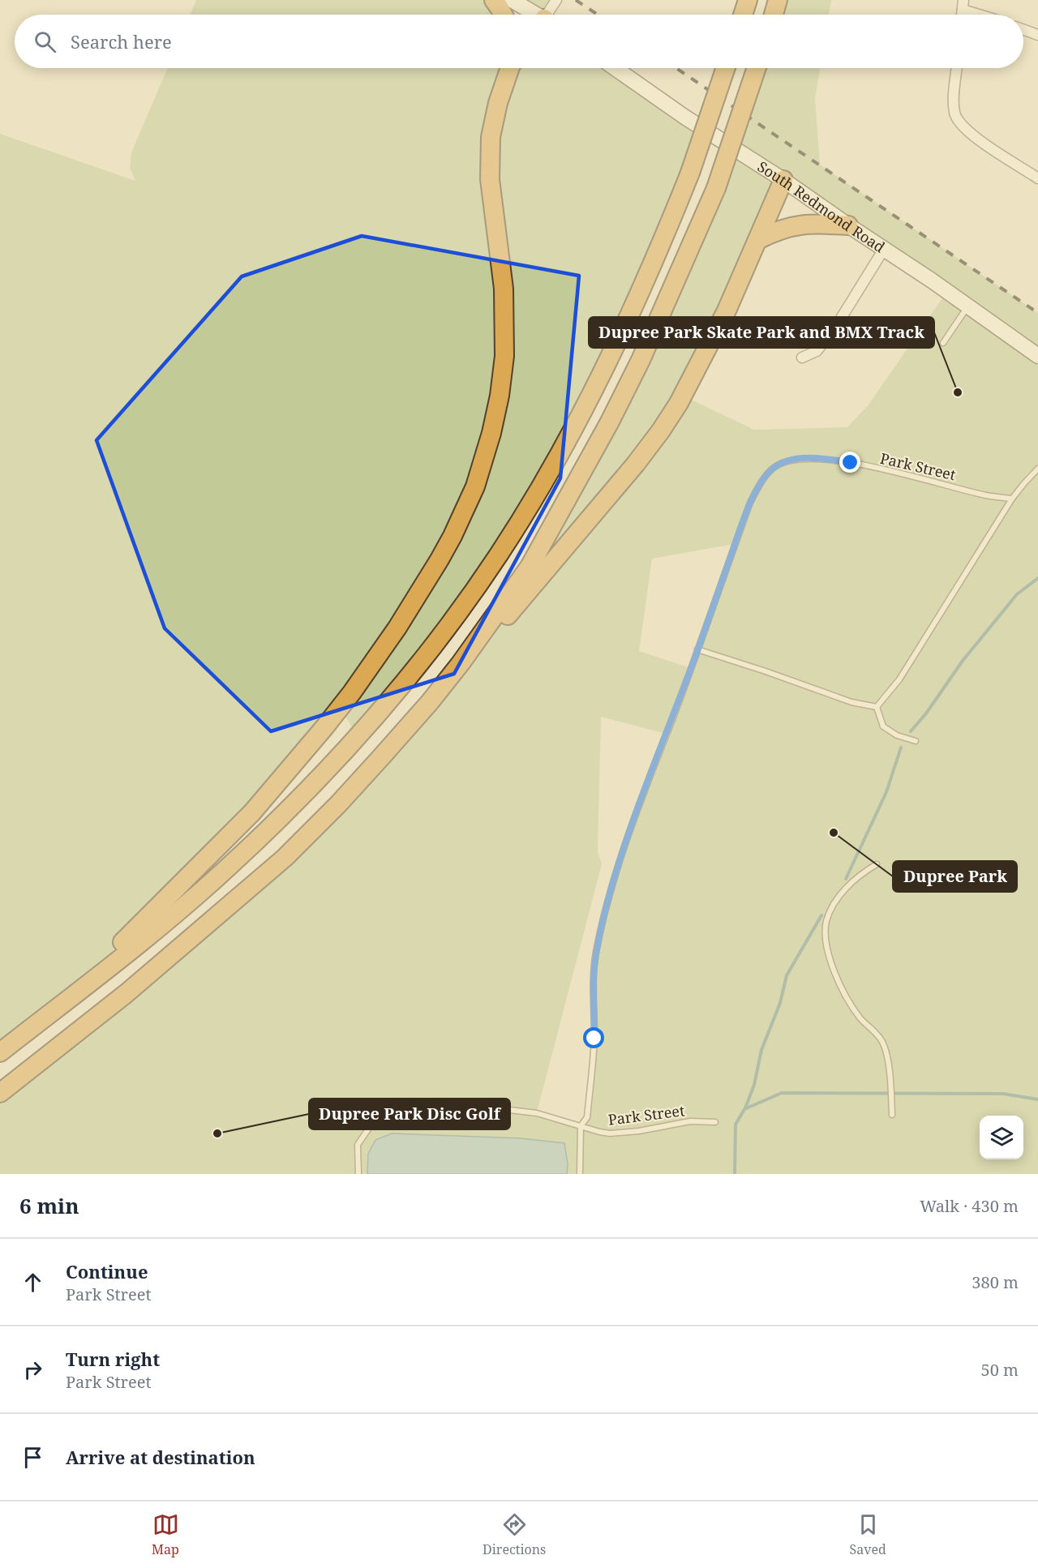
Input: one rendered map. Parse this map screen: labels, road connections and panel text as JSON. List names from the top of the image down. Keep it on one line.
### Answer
{"streets":{"street":["South Redmond Road"],"lane":["Park Street"]},"places":["Dupree Park Skate Park and BMX Track","Dupree Park","Dupree Park Disc Golf"],"page":{"search":"Search here","heading":["6 min","Walk · 430 m"],"list":[["Continue","Park Street","380 m"],["Turn right","Park Street","50 m"],"Arrive at destination"],"nav":["Map","Directions","Saved"]}}
